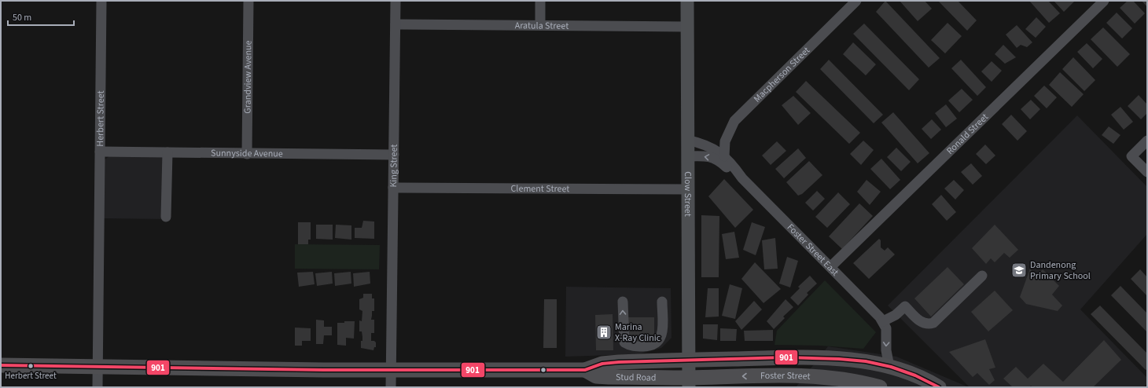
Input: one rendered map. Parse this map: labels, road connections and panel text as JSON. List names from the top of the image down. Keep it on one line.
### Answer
{"streets":{"highway":["Foster Street","Stud Road"],"main road":["Clow Street"],"street":["Aratula Street","Macpherson Street","Grandview Avenue","Herbert Street","Ronald Street","Sunnyside Avenue","King Street","Clement Street","Foster Street East"]},"crossings":[["Aratula Street","King Street"],["Aratula Street","Clow Street"],["Macpherson Street","Foster Street East"],["Grandview Avenue","Sunnyside Avenue"],["Herbert Street","Sunnyside Avenue"],["Herbert Street","Stud Road"],["Ronald Street","Foster Street East"],["Sunnyside Avenue","King Street"],["King Street","Clement Street"],["King Street","Stud Road"],["Clement Street","Clow Street"],["Clow Street","Foster Street East"],["Clow Street","Foster Street"],["Clow Street","Stud Road"],["Foster Street","Stud Road"]],"places":{"school or university":["Dandenong Primary School"],"building":["Marina X-Ray Clinic"],"other":["Herbert Street"]},"lines":["transit line 901"],"scale_bar":"50 m"}
